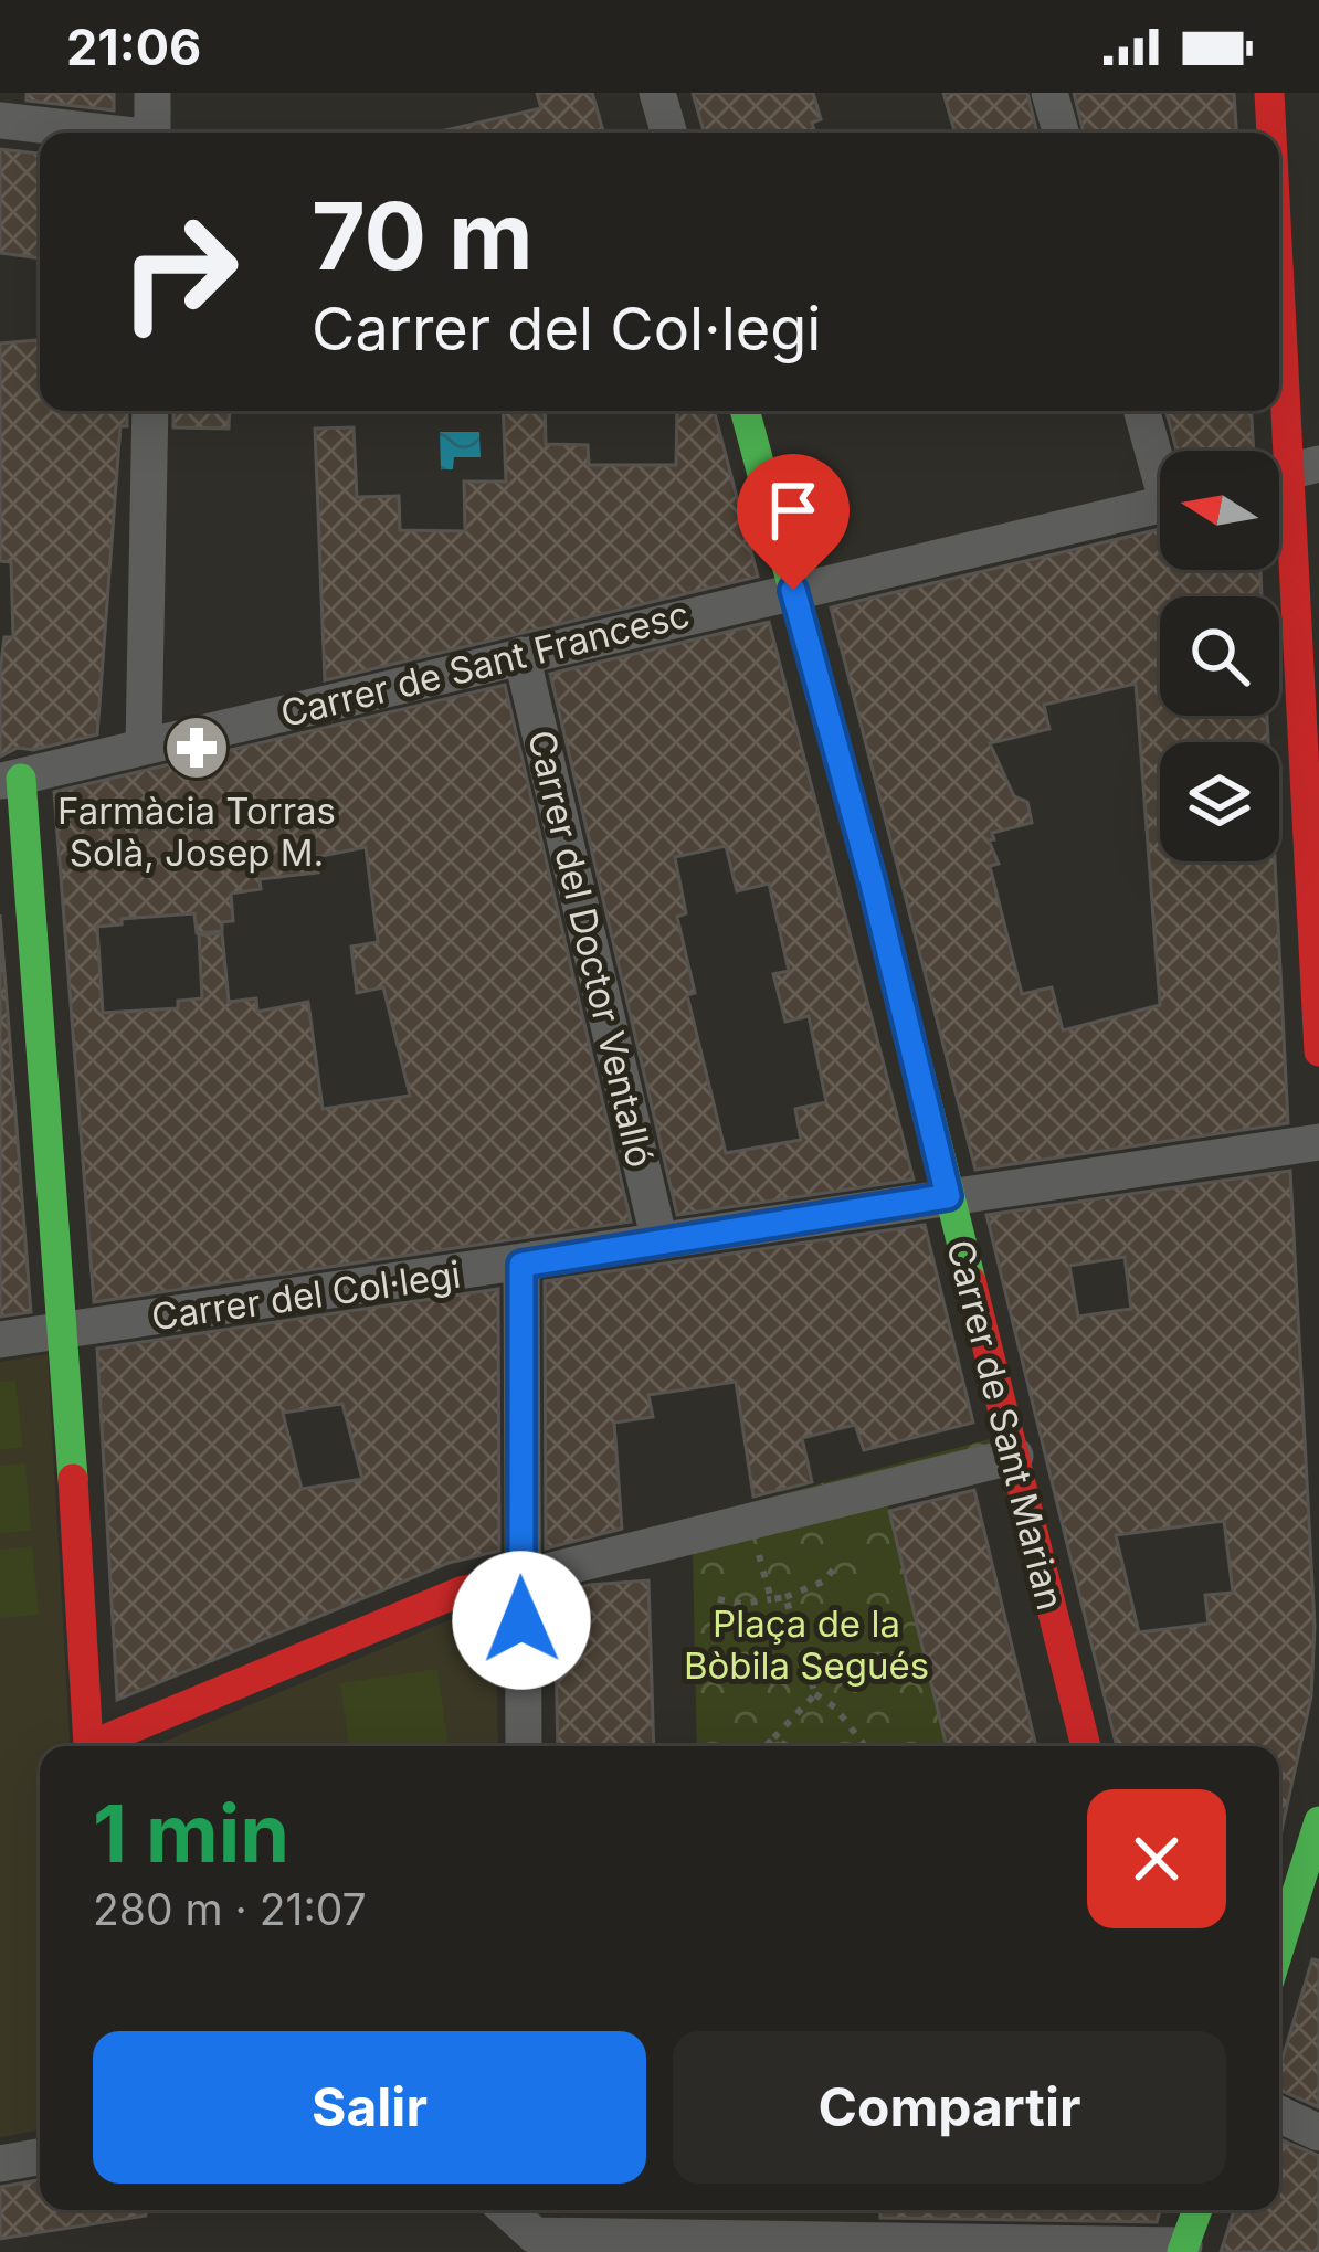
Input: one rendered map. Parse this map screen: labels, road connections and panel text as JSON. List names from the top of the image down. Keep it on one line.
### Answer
{"streets":{"street":["Carrer de Sant Francesc","Carrer del Doctor Ventalló","Carrer del Col·legi","Carrer de Sant Marian"]},"crossings":[["Carrer de Sant Francesc","Carrer del Doctor Ventalló"],["Carrer de Sant Francesc","Carrer de Sant Marian"],["Carrer del Doctor Ventalló","Carrer del Col·legi"],["Carrer del Col·legi","Carrer de Sant Marian"]],"parks":["Plaça de la Bòbila Segués"],"places":{"pharmacy":["Farmàcia Torras Solà, Josep M."]},"north":"left","page":{"status":"21:06","turn":["70 m","Carrer del Col·legi"],"heading":["1 min","280 m · 21:07"],"buttons":["Salir","Compartir"]}}
